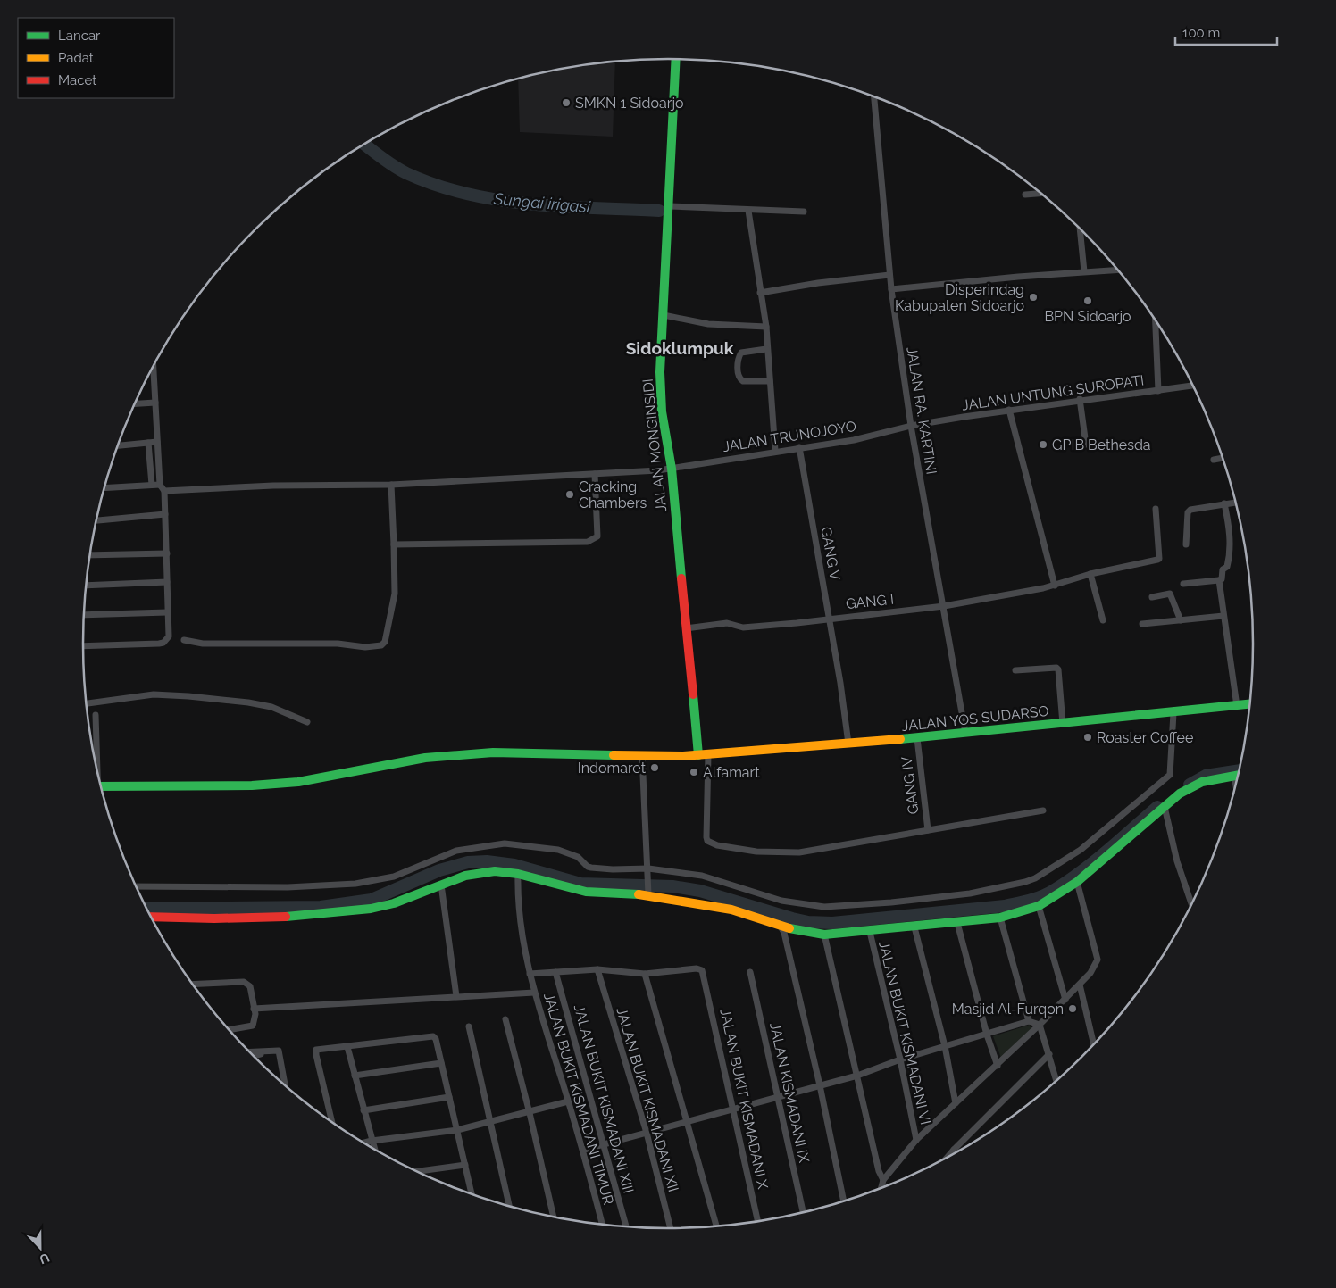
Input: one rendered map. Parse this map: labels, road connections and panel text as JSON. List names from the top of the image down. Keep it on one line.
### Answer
{"streets":{"street":["JALAN UNTUNG SUROPATI","JALAN RA. KARTINI","JALAN TRUNOJOYO","JALAN MONGINSIDI","GANG V","GANG I","JALAN YOS SUDARSO","GANG IV","JALAN BUKIT KISMADANI VI","JALAN KISMADANI IX","JALAN BUKIT KISMADANI TIMUR","JALAN BUKIT KISMADANI XIII","JALAN BUKIT KISMADANI X","JALAN BUKIT KISMADANI XII"]},"crossings":[["JALAN UNTUNG SUROPATI","JALAN RA. KARTINI"],["JALAN UNTUNG SUROPATI","JALAN TRUNOJOYO"],["JALAN RA. KARTINI","JALAN TRUNOJOYO"],["JALAN RA. KARTINI","GANG I"],["JALAN RA. KARTINI","JALAN YOS SUDARSO"],["JALAN TRUNOJOYO","JALAN MONGINSIDI"],["JALAN TRUNOJOYO","GANG V"],["JALAN MONGINSIDI","GANG I"],["JALAN MONGINSIDI","JALAN YOS SUDARSO"],["GANG V","GANG I"],["GANG V","JALAN YOS SUDARSO"],["JALAN YOS SUDARSO","GANG IV"]],"districts":["Sidoklumpuk"],"water":["Sungai irigasi"],"places":["SMKN 1 Sidoarjo","Disperindag Kabupaten Sidoarjo","BPN Sidoarjo","GPIB Bethesda","Cracking Chambers","Roaster Coffee","Indomaret","Alfamart","Masjid Al-Furqon"],"legend":["Lancar","Padat","Macet"],"scale_bar":"100 m","north":"bottom"}
